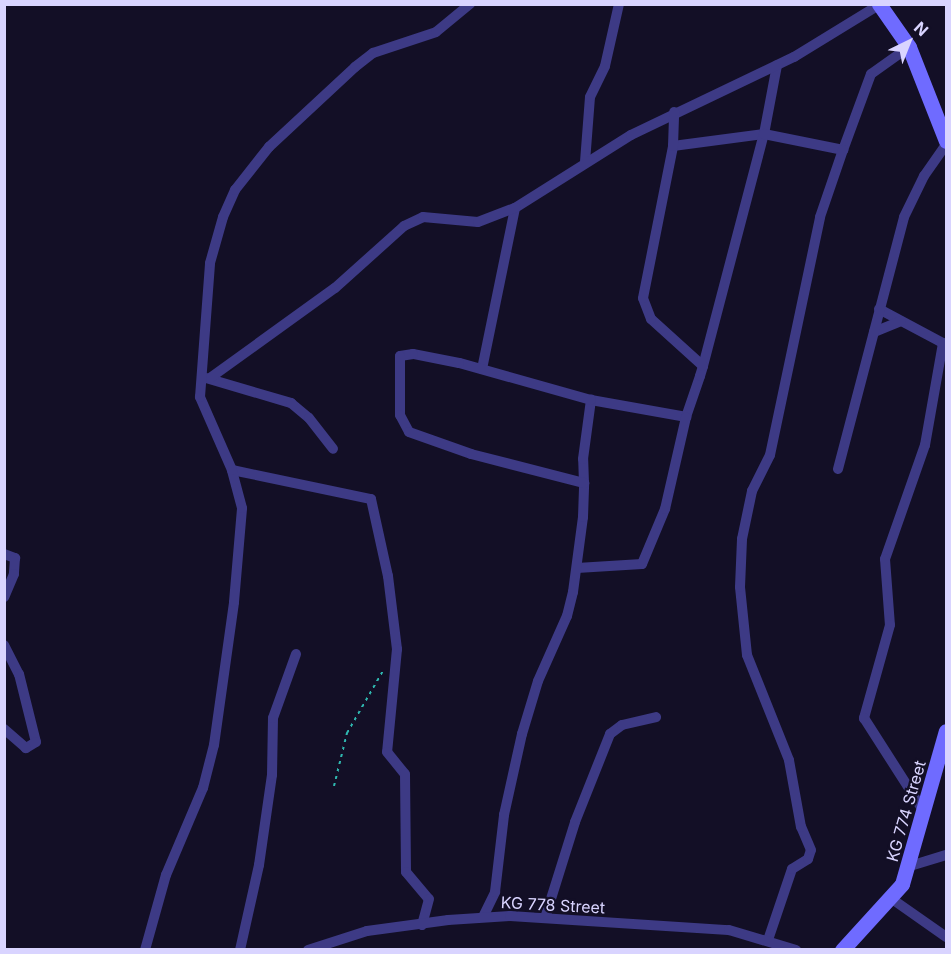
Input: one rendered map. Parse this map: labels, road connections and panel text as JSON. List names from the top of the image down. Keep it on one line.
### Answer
{"streets":{"street":["KG 774 Street","KG 778 Street"]},"north":"top right"}
